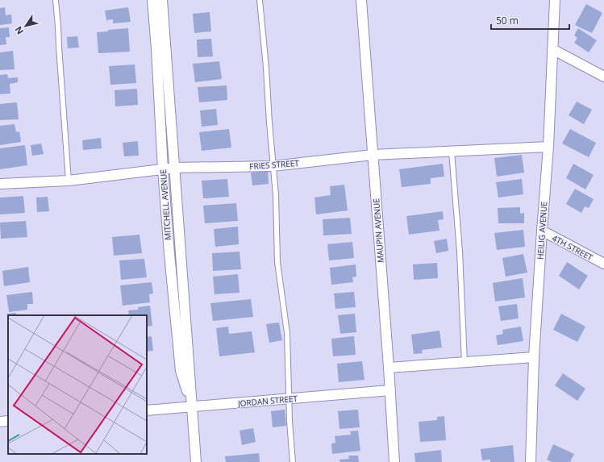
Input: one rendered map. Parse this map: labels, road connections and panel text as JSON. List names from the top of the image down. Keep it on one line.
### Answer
{"streets":{"street":["FRIES STREET","MITCHELL AVENUE","MAUPIN AVENUE","HEILIG AVENUE","4TH STREET","JORDAN STREET"]},"crossings":[["FRIES STREET","MITCHELL AVENUE"],["FRIES STREET","MAUPIN AVENUE"],["FRIES STREET","HEILIG AVENUE"],["MITCHELL AVENUE","JORDAN STREET"],["MAUPIN AVENUE","JORDAN STREET"],["HEILIG AVENUE","4TH STREET"]],"scale_bar":"50 m","north":"bottom left"}
